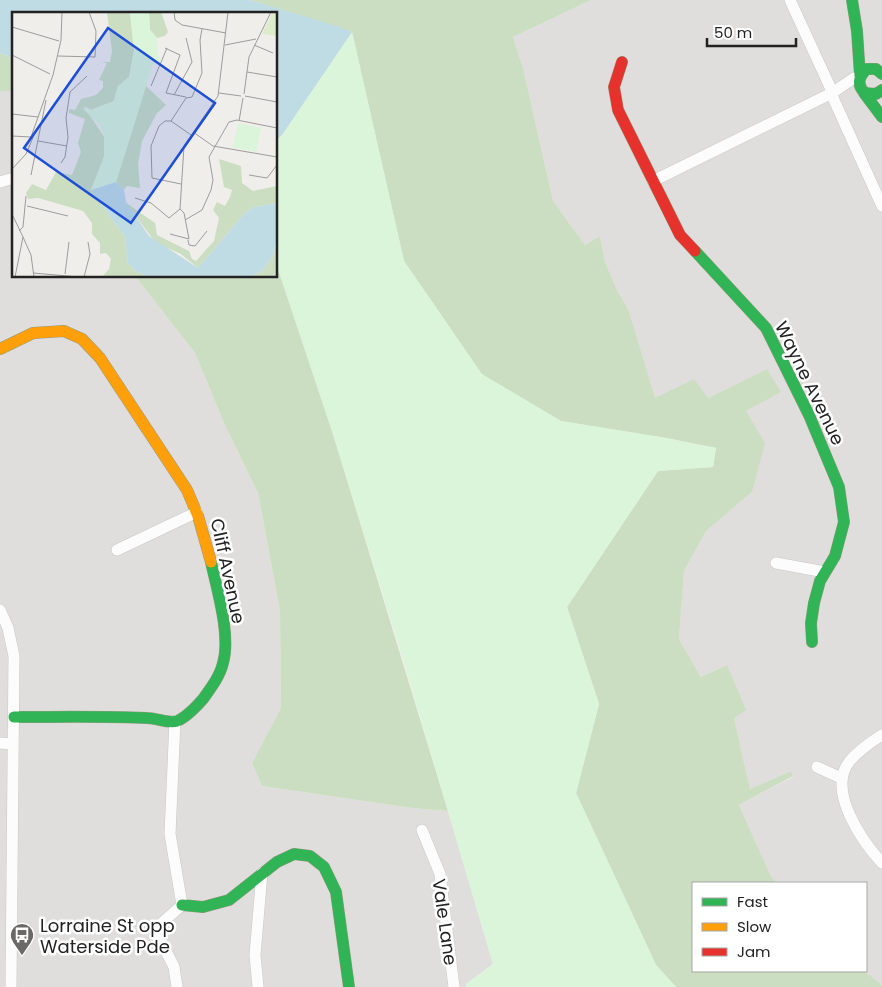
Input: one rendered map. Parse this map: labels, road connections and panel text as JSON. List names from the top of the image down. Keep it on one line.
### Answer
{"streets":{"street":["Wayne Avenue","Cliff Avenue","Vale Lane"]},"places":{"bus stop":["Lorraine St opp Waterside Pde"]},"legend":["Fast","Slow","Jam"],"scale_bar":"50 m"}
